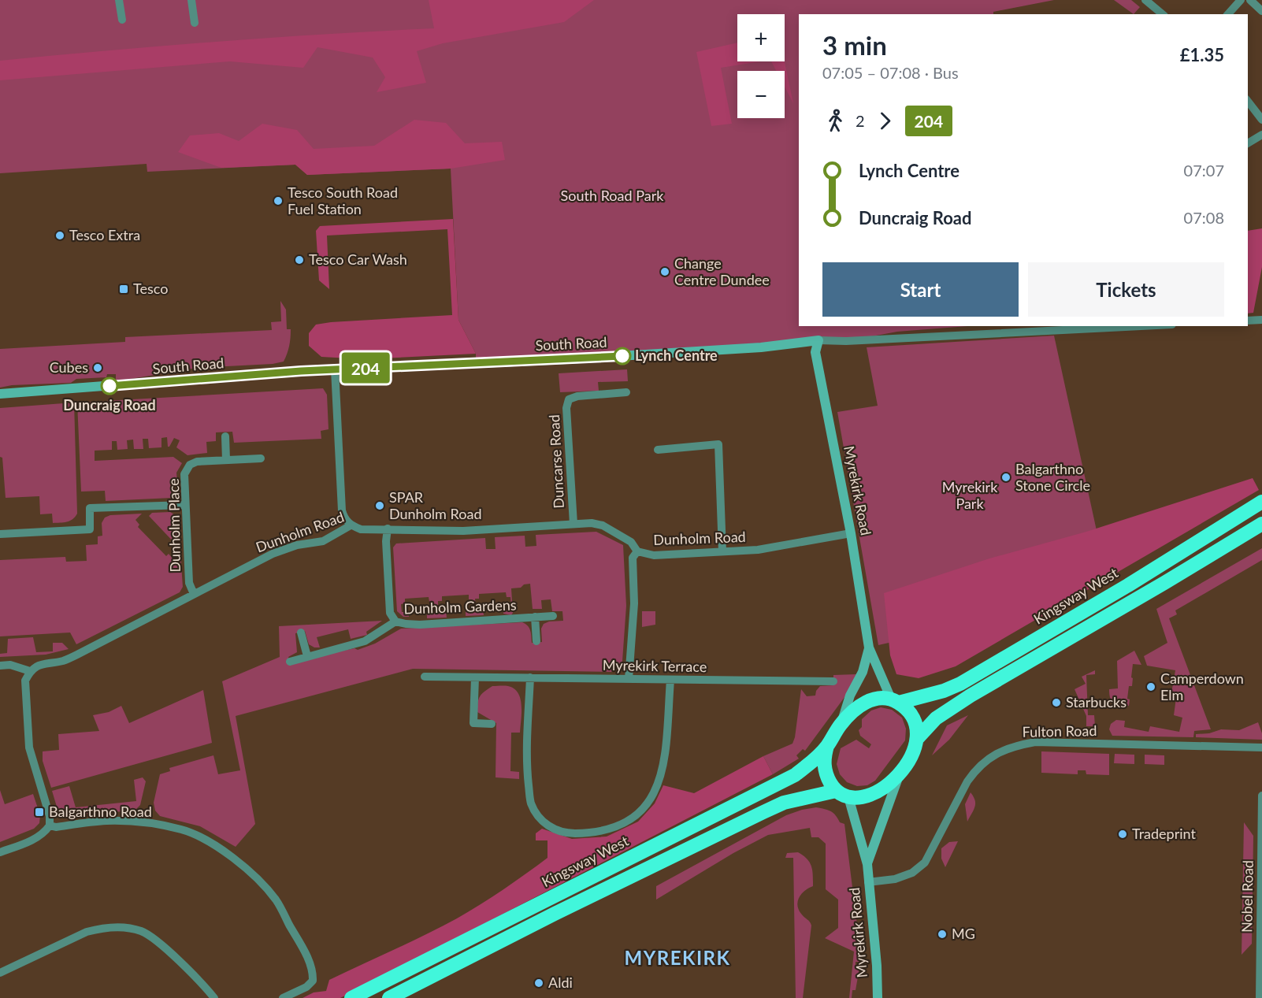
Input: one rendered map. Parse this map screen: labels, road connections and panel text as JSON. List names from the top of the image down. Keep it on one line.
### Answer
{"streets":{"highway":["Kingsway West"],"street":["South Road","Duncarse Road","Myrekirk Road","Dunholm Place","Dunholm Road","Dunholm Gardens","Myrekirk Terrace","Fulton Road","Nobel Road"]},"crossings":[["South Road","Myrekirk Road"],["Duncarse Road","Dunholm Road"],["Myrekirk Road","Dunholm Road"],["Myrekirk Road","Kingsway West"],["Myrekirk Road","Fulton Road"],["Dunholm Place","Dunholm Road"],["Dunholm Road","Dunholm Gardens"]],"districts":["MYREKIRK"],"parks":["South Road Park","Myrekirk Park"],"places":{"other":["Tesco South Road Fuel Station","Tesco Extra","Tesco Car Wash","Change Centre Dundee","Lynch Centre","Cubes","Duncraig Road","Balgarthno Stone Circle","SPAR Dunholm Road","Camperdown Elm","Starbucks","Tradeprint","MG","Aldi"],"transit":["Tesco","Balgarthno Road"]},"lines":["bus line 204"],"page":{"on_map":"204","map_buttons":["+","−"],"heading":["3 min","07:05 – 07:08 · Bus","£1.35"],"legs":["2","204"],"list":[{"name":"Lynch Centre","value":"07:07"},{"name":"Duncraig Road","value":"07:08"}],"buttons":["Start","Tickets"]}}
